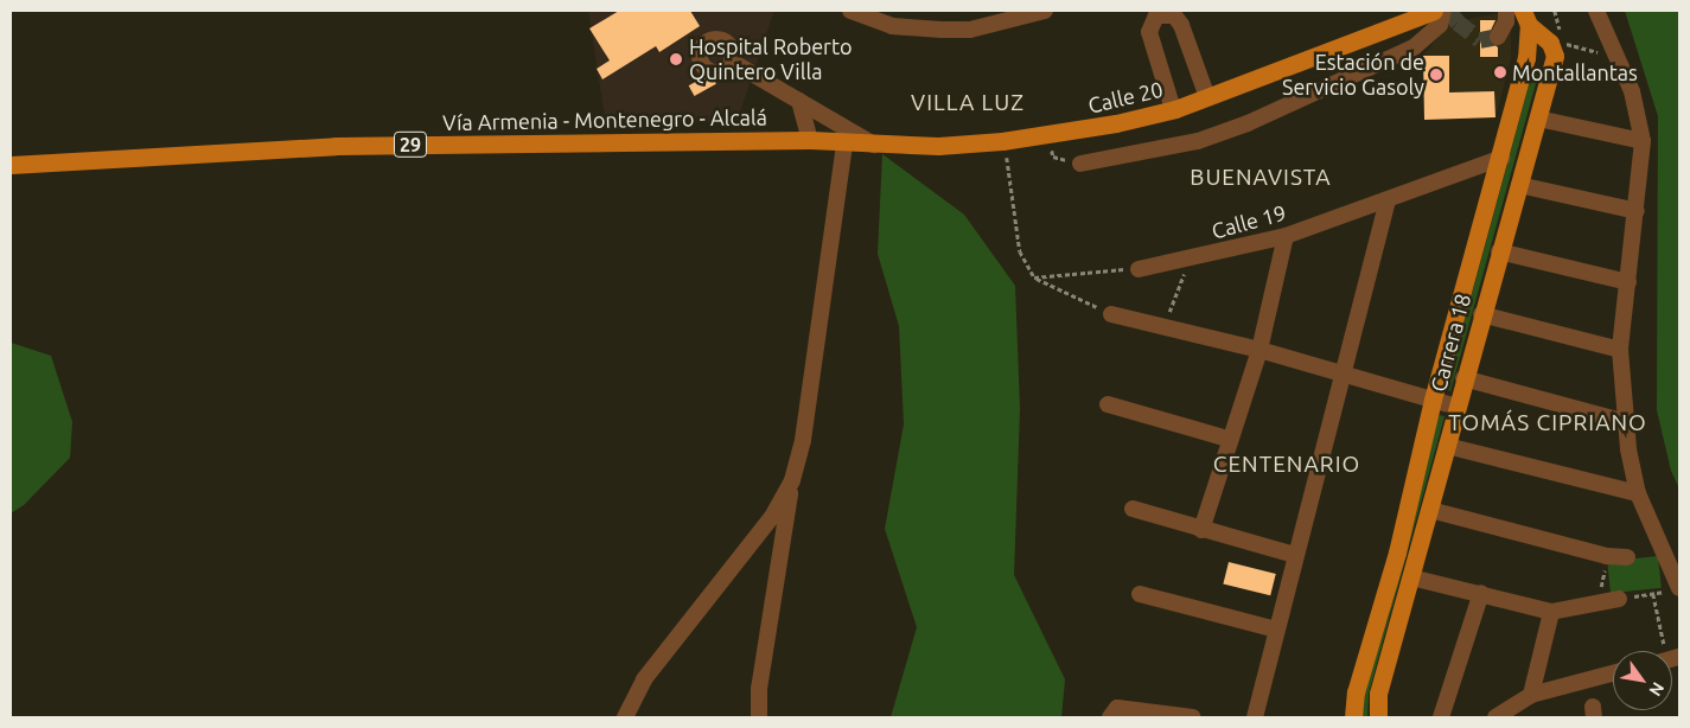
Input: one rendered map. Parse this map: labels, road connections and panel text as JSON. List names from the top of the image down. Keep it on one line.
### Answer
{"streets":{"main road":["Calle 20","Vía Armenia - Montenegro - Alcalá","29","Carrera 18"],"street":["Calle 19"]},"crossings":[["Calle 20","Vía Armenia - Montenegro - Alcalá"],["Calle 19","Carrera 18"]],"districts":["VILLA LUZ","BUENAVISTA","TOMÁS CIPRIANO","CENTENARIO"],"places":["Hospital Roberto Quintero Villa","Montallantas","Estación de Servicio Gasoly"],"north":"bottom right"}
